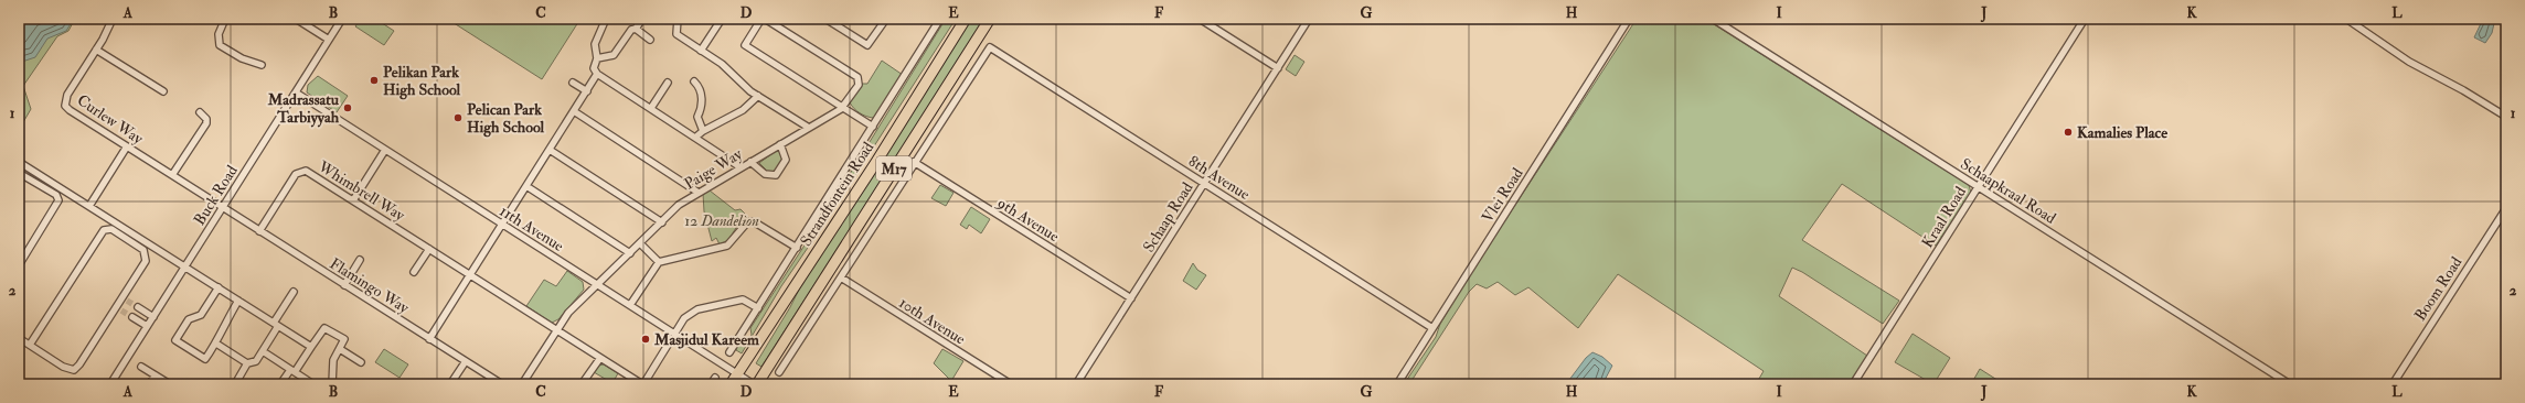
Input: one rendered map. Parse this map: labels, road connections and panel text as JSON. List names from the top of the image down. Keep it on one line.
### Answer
{"streets":{"main road":["M17","Strandfontein Road"],"street":["Curlew Way","Paige Way","8th Avenue","Whimbrell Way","Schaapkraal Road","Buck Road","Vlei Road","Schaap Road","Kraal Road","9th Avenue","11th Avenue","Flamingo Way","Boom Road","10th Avenue"]},"crossings":[["Curlew Way","Buck Road"],["Curlew Way","Flamingo Way"],["Paige Way","Whimbrell Way"],["Paige Way","11th Avenue"],["M17","11th Avenue"],["8th Avenue","Vlei Road"],["8th Avenue","Schaap Road"],["8th Avenue","9th Avenue"],["Whimbrell Way","Flamingo Way"],["Schaapkraal Road","Kraal Road"],["Strandfontein Road","11th Avenue"],["Buck Road","11th Avenue"],["Buck Road","Flamingo Way"],["Schaap Road","9th Avenue"]],"parks":["12 Dandelion"],"places":["Pelikan Park High School","Madrassatu Tarbiyyah","Pelican Park High School","Kamalies Place","Masjidul Kareem"],"grid":{"columns":["A","B","C","D","E","F","G","H","I","J","K","L"],"rows":["1","2"]}}
